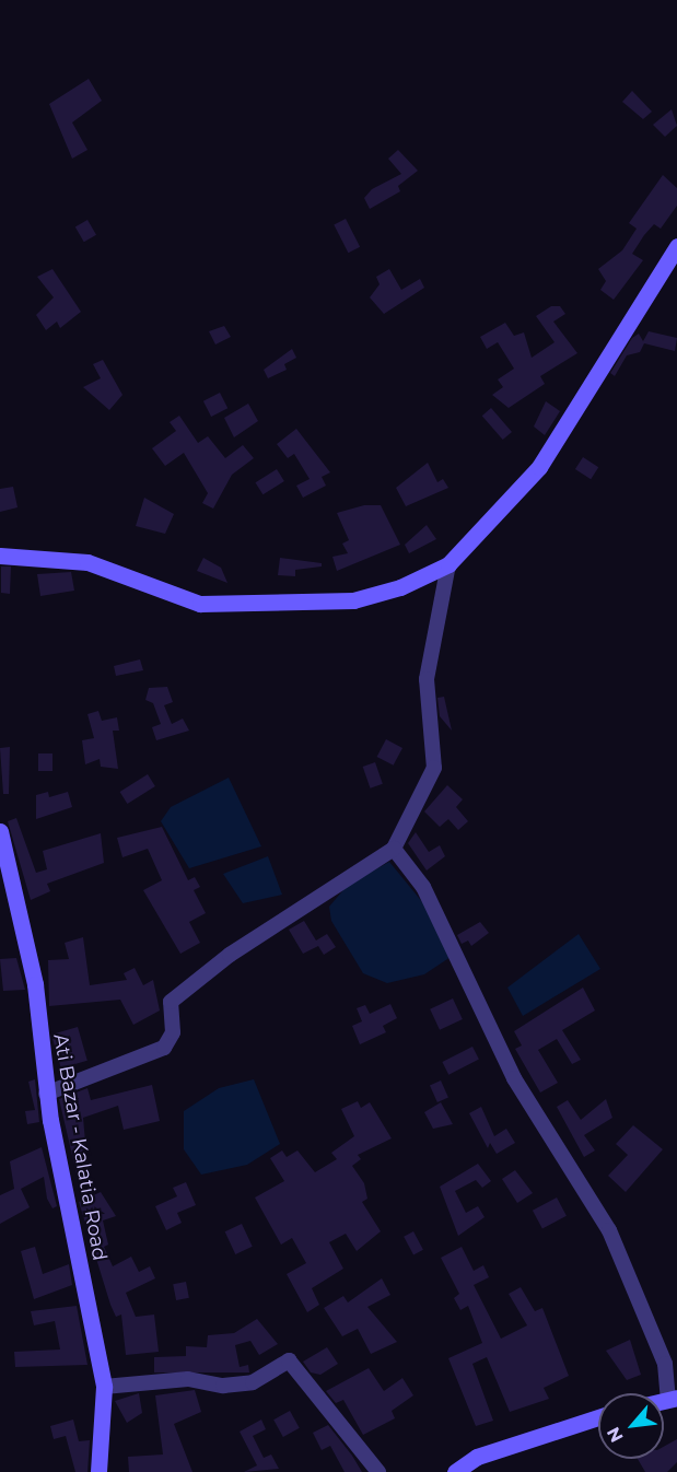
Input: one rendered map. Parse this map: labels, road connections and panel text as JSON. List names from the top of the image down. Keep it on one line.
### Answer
{"streets":{"street":["Ati Bazar - Kalatia Road"]},"north":"bottom left"}
